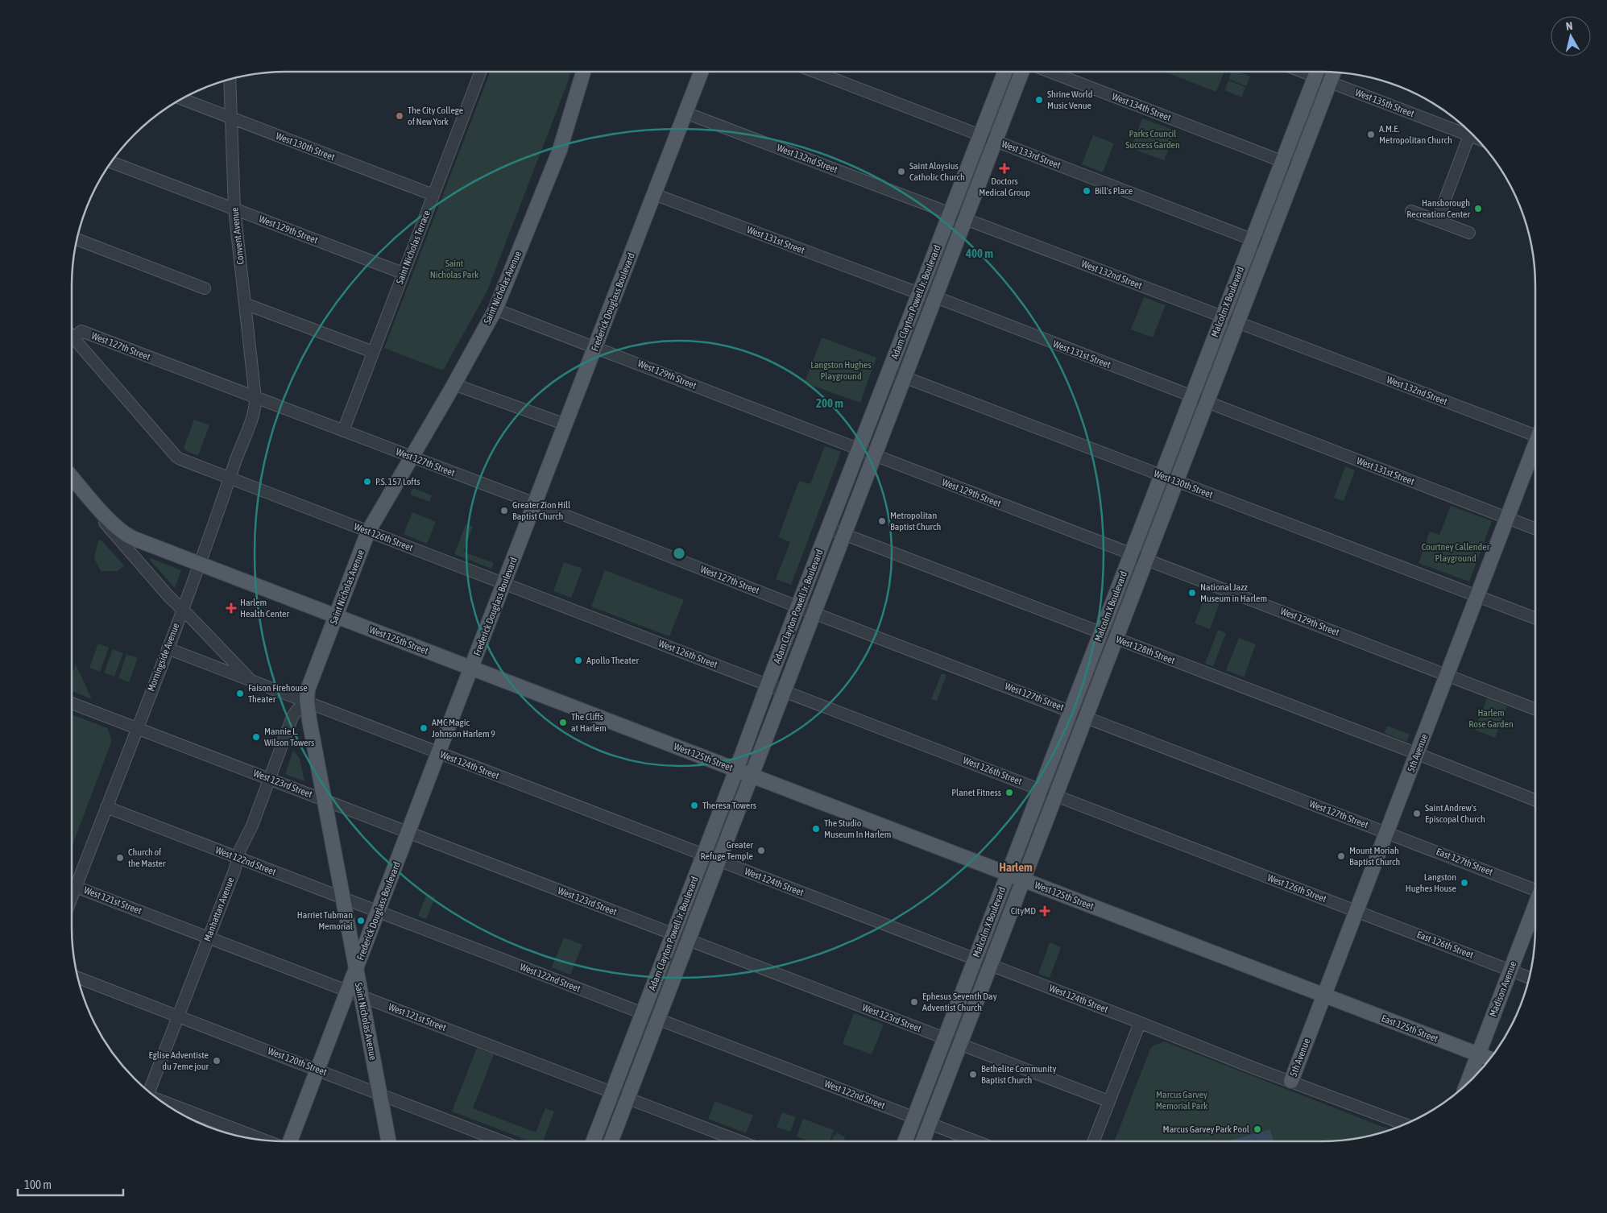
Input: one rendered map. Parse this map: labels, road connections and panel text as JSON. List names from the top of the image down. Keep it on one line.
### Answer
{"streets":{"main road":["Saint Nicholas Avenue","Frederick Douglass Boulevard","Adam Clayton Powell Jr. Boulevard","Malcolm X Boulevard","West 125th Street","5th Avenue","Madison Avenue","East 125th Street"],"street":["West 135th Street","West 134th Street","West 130th Street","West 133rd Street","West 132nd Street","West 129th Street","Convent Avenue","West 131st Street","Saint Nicholas Terrace","West 127th Street","West 126th Street","West 128th Street","Morningside Avenue","West 124th Street","West 123rd Street","West 122nd Street","East 127th Street","West 121st Street","Manhattan Avenue","East 126th Street","West 120th Street"]},"crossings":[["West 135th Street","Malcolm X Boulevard"],["West 134th Street","Malcolm X Boulevard"],["West 130th Street","Convent Avenue"],["West 130th Street","Saint Nicholas Terrace"],["West 130th Street","Adam Clayton Powell Jr. Boulevard"],["West 130th Street","Malcolm X Boulevard"],["West 130th Street","5th Avenue"],["West 133rd Street","Adam Clayton Powell Jr. Boulevard"],["West 133rd Street","Malcolm X Boulevard"],["West 132nd Street","Frederick Douglass Boulevard"],["West 132nd Street","Adam Clayton Powell Jr. Boulevard"],["West 132nd Street","Malcolm X Boulevard"],["West 129th Street","Convent Avenue"],["West 129th Street","Saint Nicholas Terrace"],["West 129th Street","Saint Nicholas Avenue"],["West 129th Street","Frederick Douglass Boulevard"],["West 129th Street","Adam Clayton Powell Jr. Boulevard"],["West 129th Street","Malcolm X Boulevard"],["West 129th Street","5th Avenue"],["Convent Avenue","West 127th Street"],["Convent Avenue","Morningside Avenue"],["West 131st Street","Frederick Douglass Boulevard"],["West 131st Street","Adam Clayton Powell Jr. Boulevard"],["West 131st Street","Malcolm X Boulevard"],["West 131st Street","5th Avenue"],["Saint Nicholas Terrace","West 127th Street"],["Saint Nicholas Avenue","Frederick Douglass Boulevard"],["Saint Nicholas Avenue","West 127th Street"],["Saint Nicholas Avenue","West 126th Street"],["Saint Nicholas Avenue","West 125th Street"],["Saint Nicholas Avenue","West 124th Street"],["Saint Nicholas Avenue","West 123rd Street"],["Saint Nicholas Avenue","West 122nd Street"],["Saint Nicholas Avenue","West 121st Street"],["Saint Nicholas Avenue","Manhattan Avenue"],["Saint Nicholas Avenue","West 120th Street"],["Frederick Douglass Boulevard","West 127th Street"],["Frederick Douglass Boulevard","West 126th Street"],["Frederick Douglass Boulevard","West 125th Street"],["Frederick Douglass Boulevard","West 124th Street"],["Frederick Douglass Boulevard","West 123rd Street"],["Frederick Douglass Boulevard","West 122nd Street"],["Adam Clayton Powell Jr. Boulevard","West 127th Street"],["Adam Clayton Powell Jr. Boulevard","West 126th Street"],["Adam Clayton Powell Jr. Boulevard","West 125th Street"],["Adam Clayton Powell Jr. Boulevard","West 128th Street"],["Adam Clayton Powell Jr. Boulevard","West 124th Street"],["Adam Clayton Powell Jr. Boulevard","West 123rd Street"],["Adam Clayton Powell Jr. Boulevard","West 122nd Street"],["Adam Clayton Powell Jr. Boulevard","West 121st Street"],["Malcolm X Boulevard","West 127th Street"],["Malcolm X Boulevard","West 126th Street"],["Malcolm X Boulevard","West 125th Street"],["Malcolm X Boulevard","West 128th Street"],["Malcolm X Boulevard","West 124th Street"],["Malcolm X Boulevard","West 123rd Street"],["Malcolm X Boulevard","West 122nd Street"],["West 127th Street","West 126th Street"],["West 127th Street","Morningside Avenue"],["West 127th Street","5th Avenue"],["West 127th Street","East 127th Street"],["West 126th Street","Morningside Avenue"],["West 126th Street","5th Avenue"],["West 126th Street","East 126th Street"],["West 125th Street","Morningside Avenue"],["West 125th Street","5th Avenue"],["West 125th Street","West 124th Street"],["West 125th Street","East 125th Street"],["West 128th Street","5th Avenue"],["Morningside Avenue","West 124th Street"],["Morningside Avenue","West 123rd Street"],["Morningside Avenue","West 122nd Street"],["Morningside Avenue","West 121st Street"],["5th Avenue","West 124th Street"],["5th Avenue","East 127th Street"],["5th Avenue","East 126th Street"],["5th Avenue","East 125th Street"],["West 124th Street","Manhattan Avenue"],["West 123rd Street","Manhattan Avenue"],["West 122nd Street","Manhattan Avenue"],["West 121st Street","Manhattan Avenue"],["Manhattan Avenue","West 120th Street"],["East 126th Street","Madison Avenue"],["Madison Avenue","East 125th Street"]],"districts":["Harlem"],"parks":["Parks Council Success Garden","Saint Nicholas Park","Langston Hughes Playground","Courtney Callender Playground","Harlem Rose Garden","Marcus Garvey Memorial Park"],"places":{"other":["Shrine World Music Venue","The City College of New York","A.M.E. Metropolitan Church","Saint Aloysius Catholic Church","Bill's Place","Hansborough Recreation Center","P.S. 157 Lofts","Greater Zion Hill Baptist Church","Metropolitan Baptist Church","National Jazz Museum in Harlem","Apollo Theater","Faison Firehouse Theater","The Cliffs at Harlem","AMC Magic Johnson Harlem 9","Mannie L. Wilson Towers","Planet Fitness","Theresa Towers","Saint Andrew's Episcopal Church","The Studio Museum In Harlem","Greater Refuge Temple","Mount Moriah Baptist Church","Church of the Master","Langston Hughes House","Harriet Tubman Memorial","Ephesus Seventh Day Adventist Church","Eglise Adventiste du 7eme jour","Bethelite Community Baptist Church","Marcus Garvey Park Pool"],"health":["Doctors Medical Group","Harlem Health Center","CityMD"]},"scale_bar":"100 m","north":"top","rings":["400 m","200 m"]}
